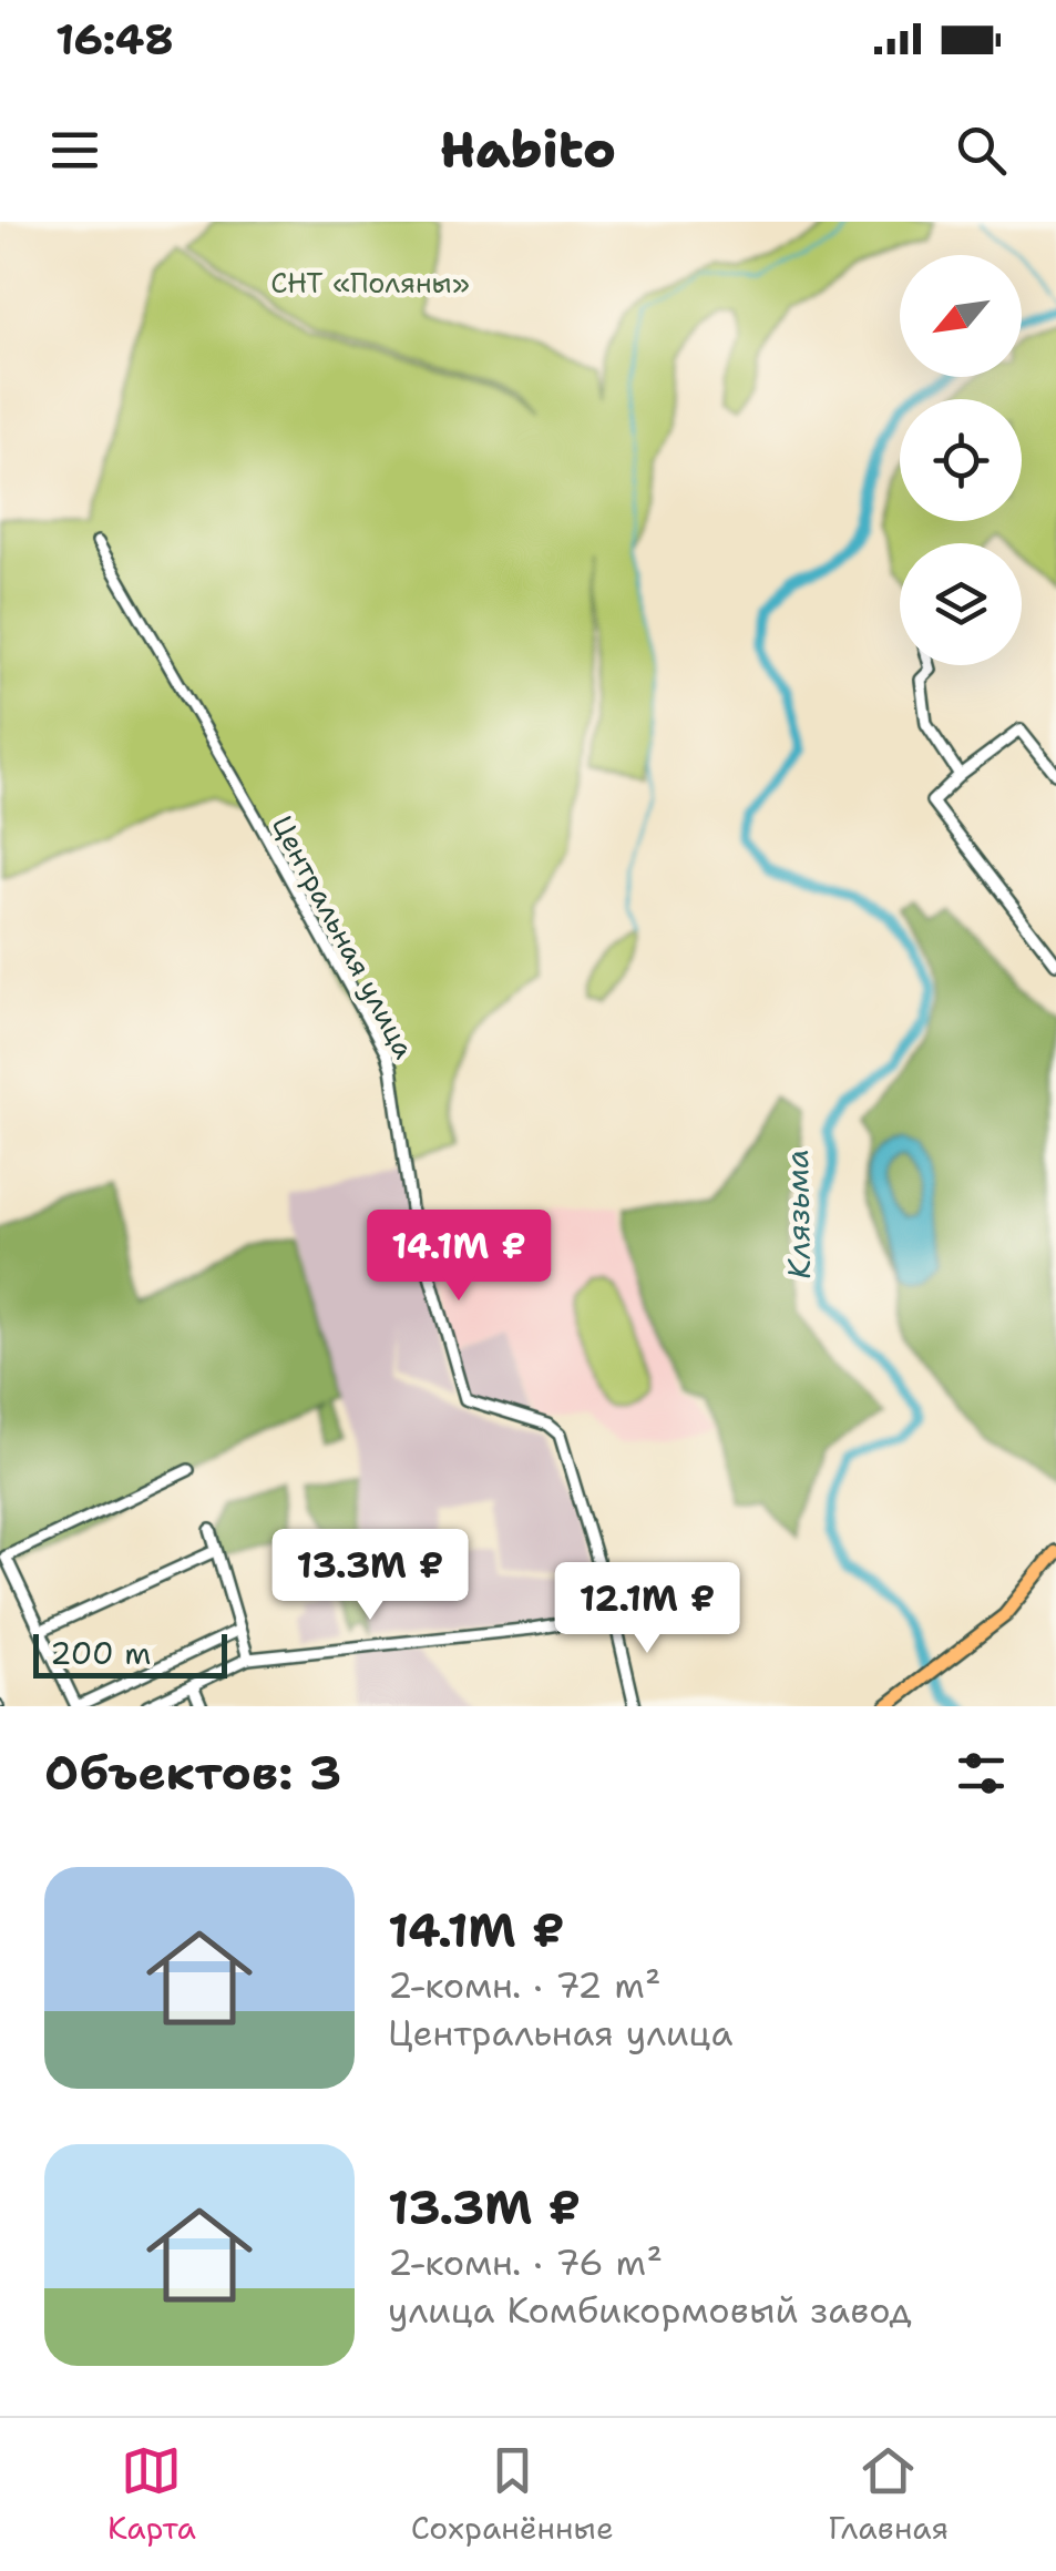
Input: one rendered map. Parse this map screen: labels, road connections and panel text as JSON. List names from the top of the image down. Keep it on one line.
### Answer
{"streets":{"street":["Центральная улица"]},"water":["Клязьма"],"parks":["СНТ «Поляны»"],"scale_bar":"200 m","north":"bottom left","page":{"status":"16:48","header":"Habito","price":["14.1M ₽","13.3M ₽","12.1M ₽"],"scale":"200 m","heading":"Объектов: 3","list":[{"name":"14.1M ₽","note":"2-комн. · 72 m² · Центральная улица"},{"name":"13.3M ₽","note":"2-комн. · 76 m² · улица Комбикормовый завод"}],"tabs":["Карта","Сохранённые","Главная"]}}
